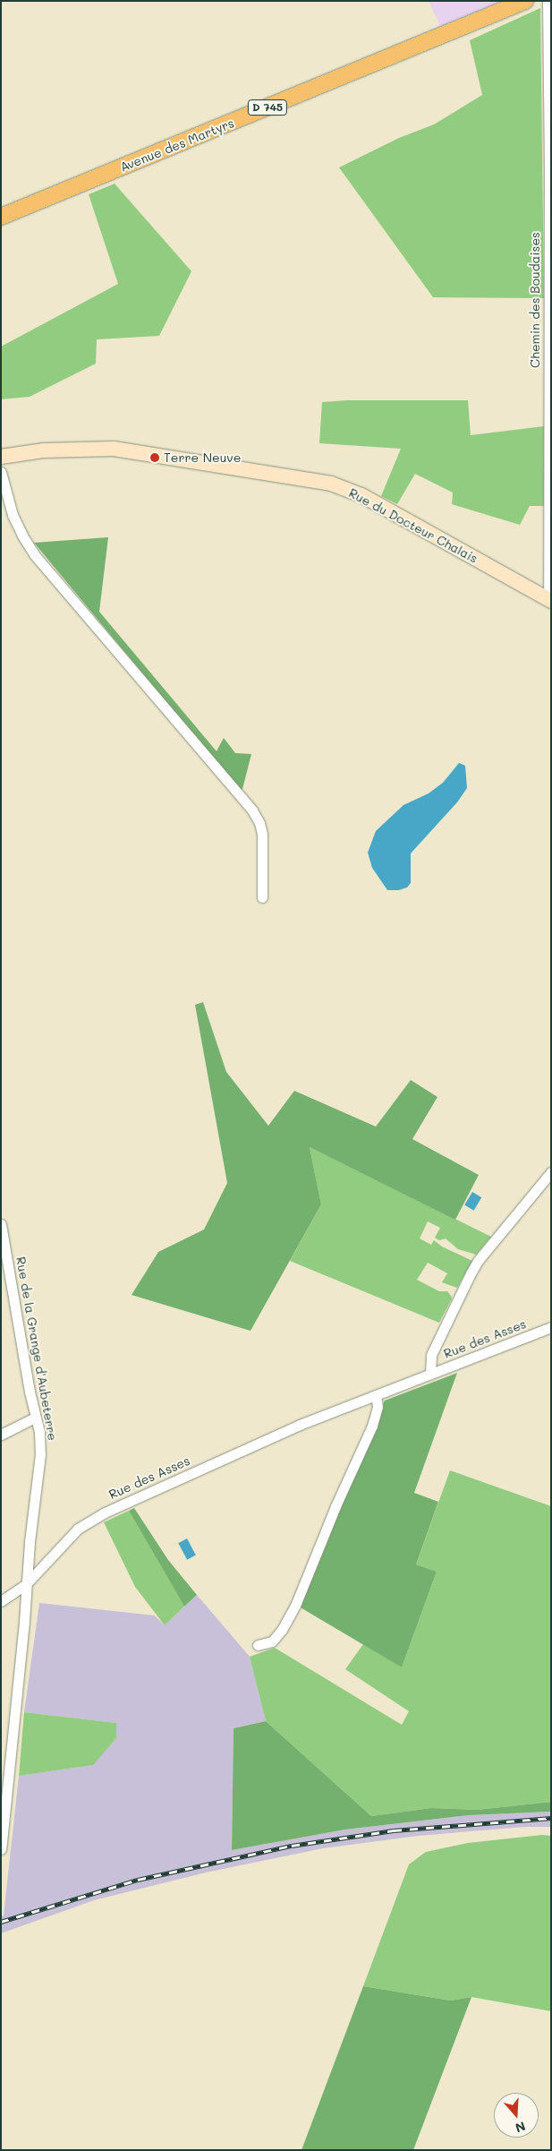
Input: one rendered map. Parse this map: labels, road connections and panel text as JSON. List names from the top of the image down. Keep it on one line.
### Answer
{"streets":{"main road":["D 745","Avenue des Martyrs","Rue du Docteur Chalais"],"street":["Chemin des Boudaises","Rue des Asses","Rue de la Grange d'Aubeterre"]},"crossings":[["Chemin des Boudaises","Rue du Docteur Chalais"],["Rue des Asses","Rue de la Grange d'Aubeterre"]],"places":["Terre Neuve"],"north":"bottom"}
